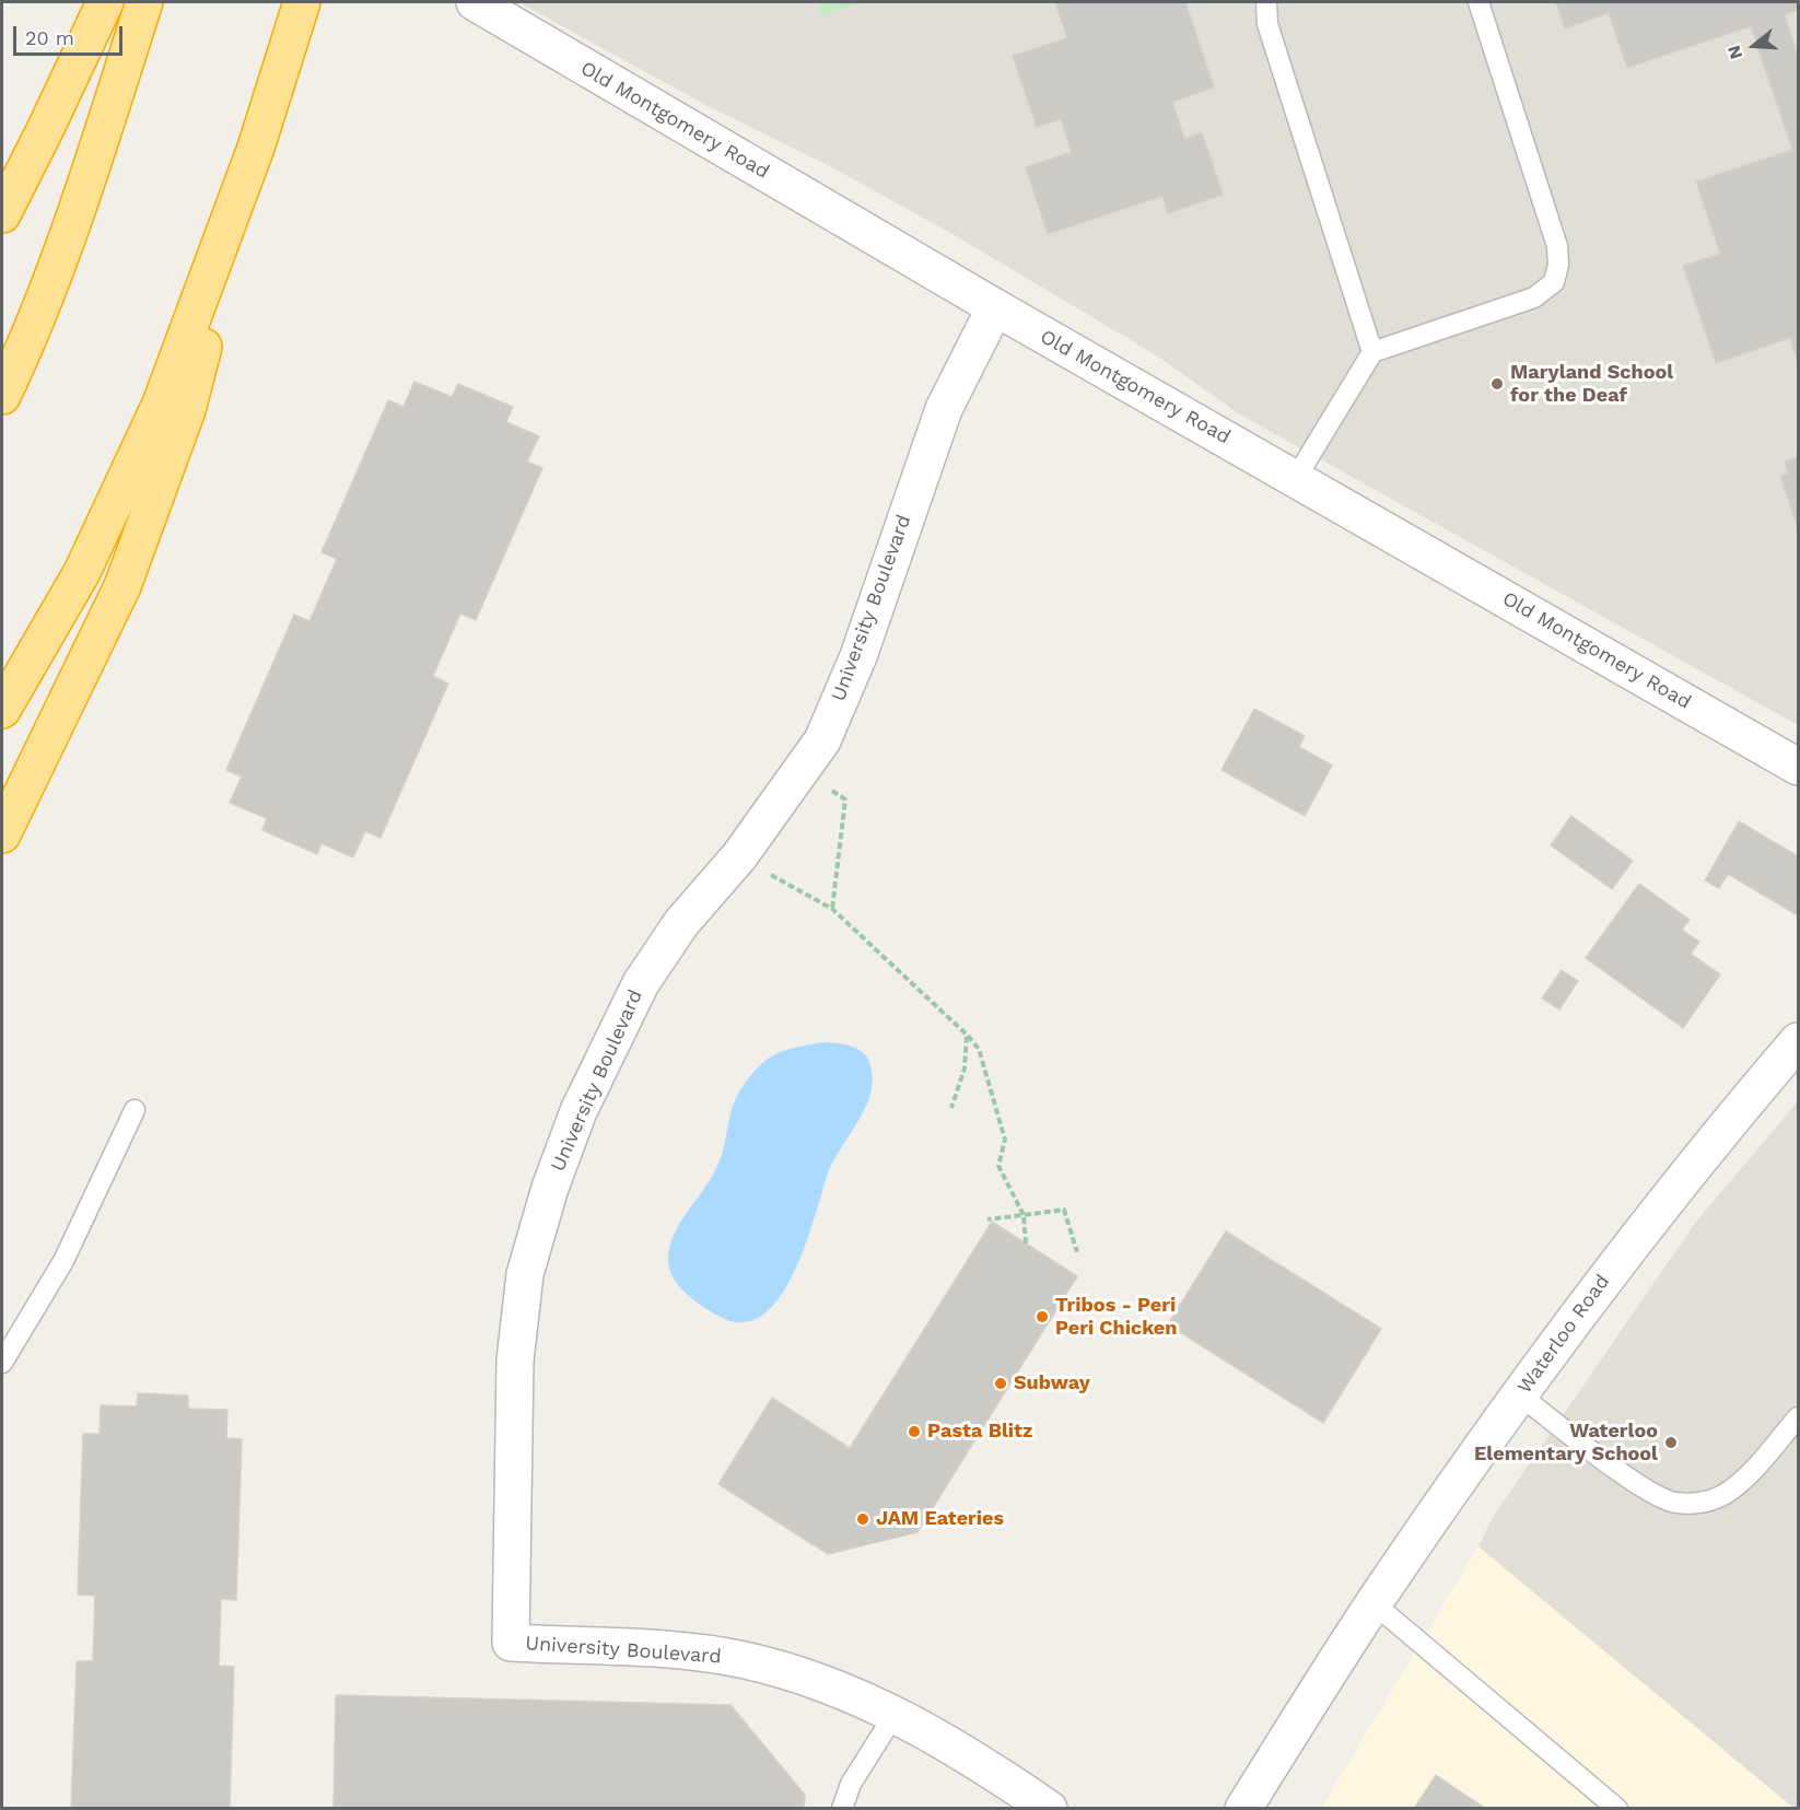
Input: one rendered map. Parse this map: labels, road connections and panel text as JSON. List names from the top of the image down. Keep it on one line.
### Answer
{"streets":{"street":["Old Montgomery Road","University Boulevard","Waterloo Road"]},"crossings":[["Old Montgomery Road","University Boulevard"]],"places":["Maryland School for the Deaf","Tribos - Peri Peri Chicken","Subway","Pasta Blitz","Waterloo Elementary School","JAM Eateries"],"scale_bar":"20 m","north":"left"}
